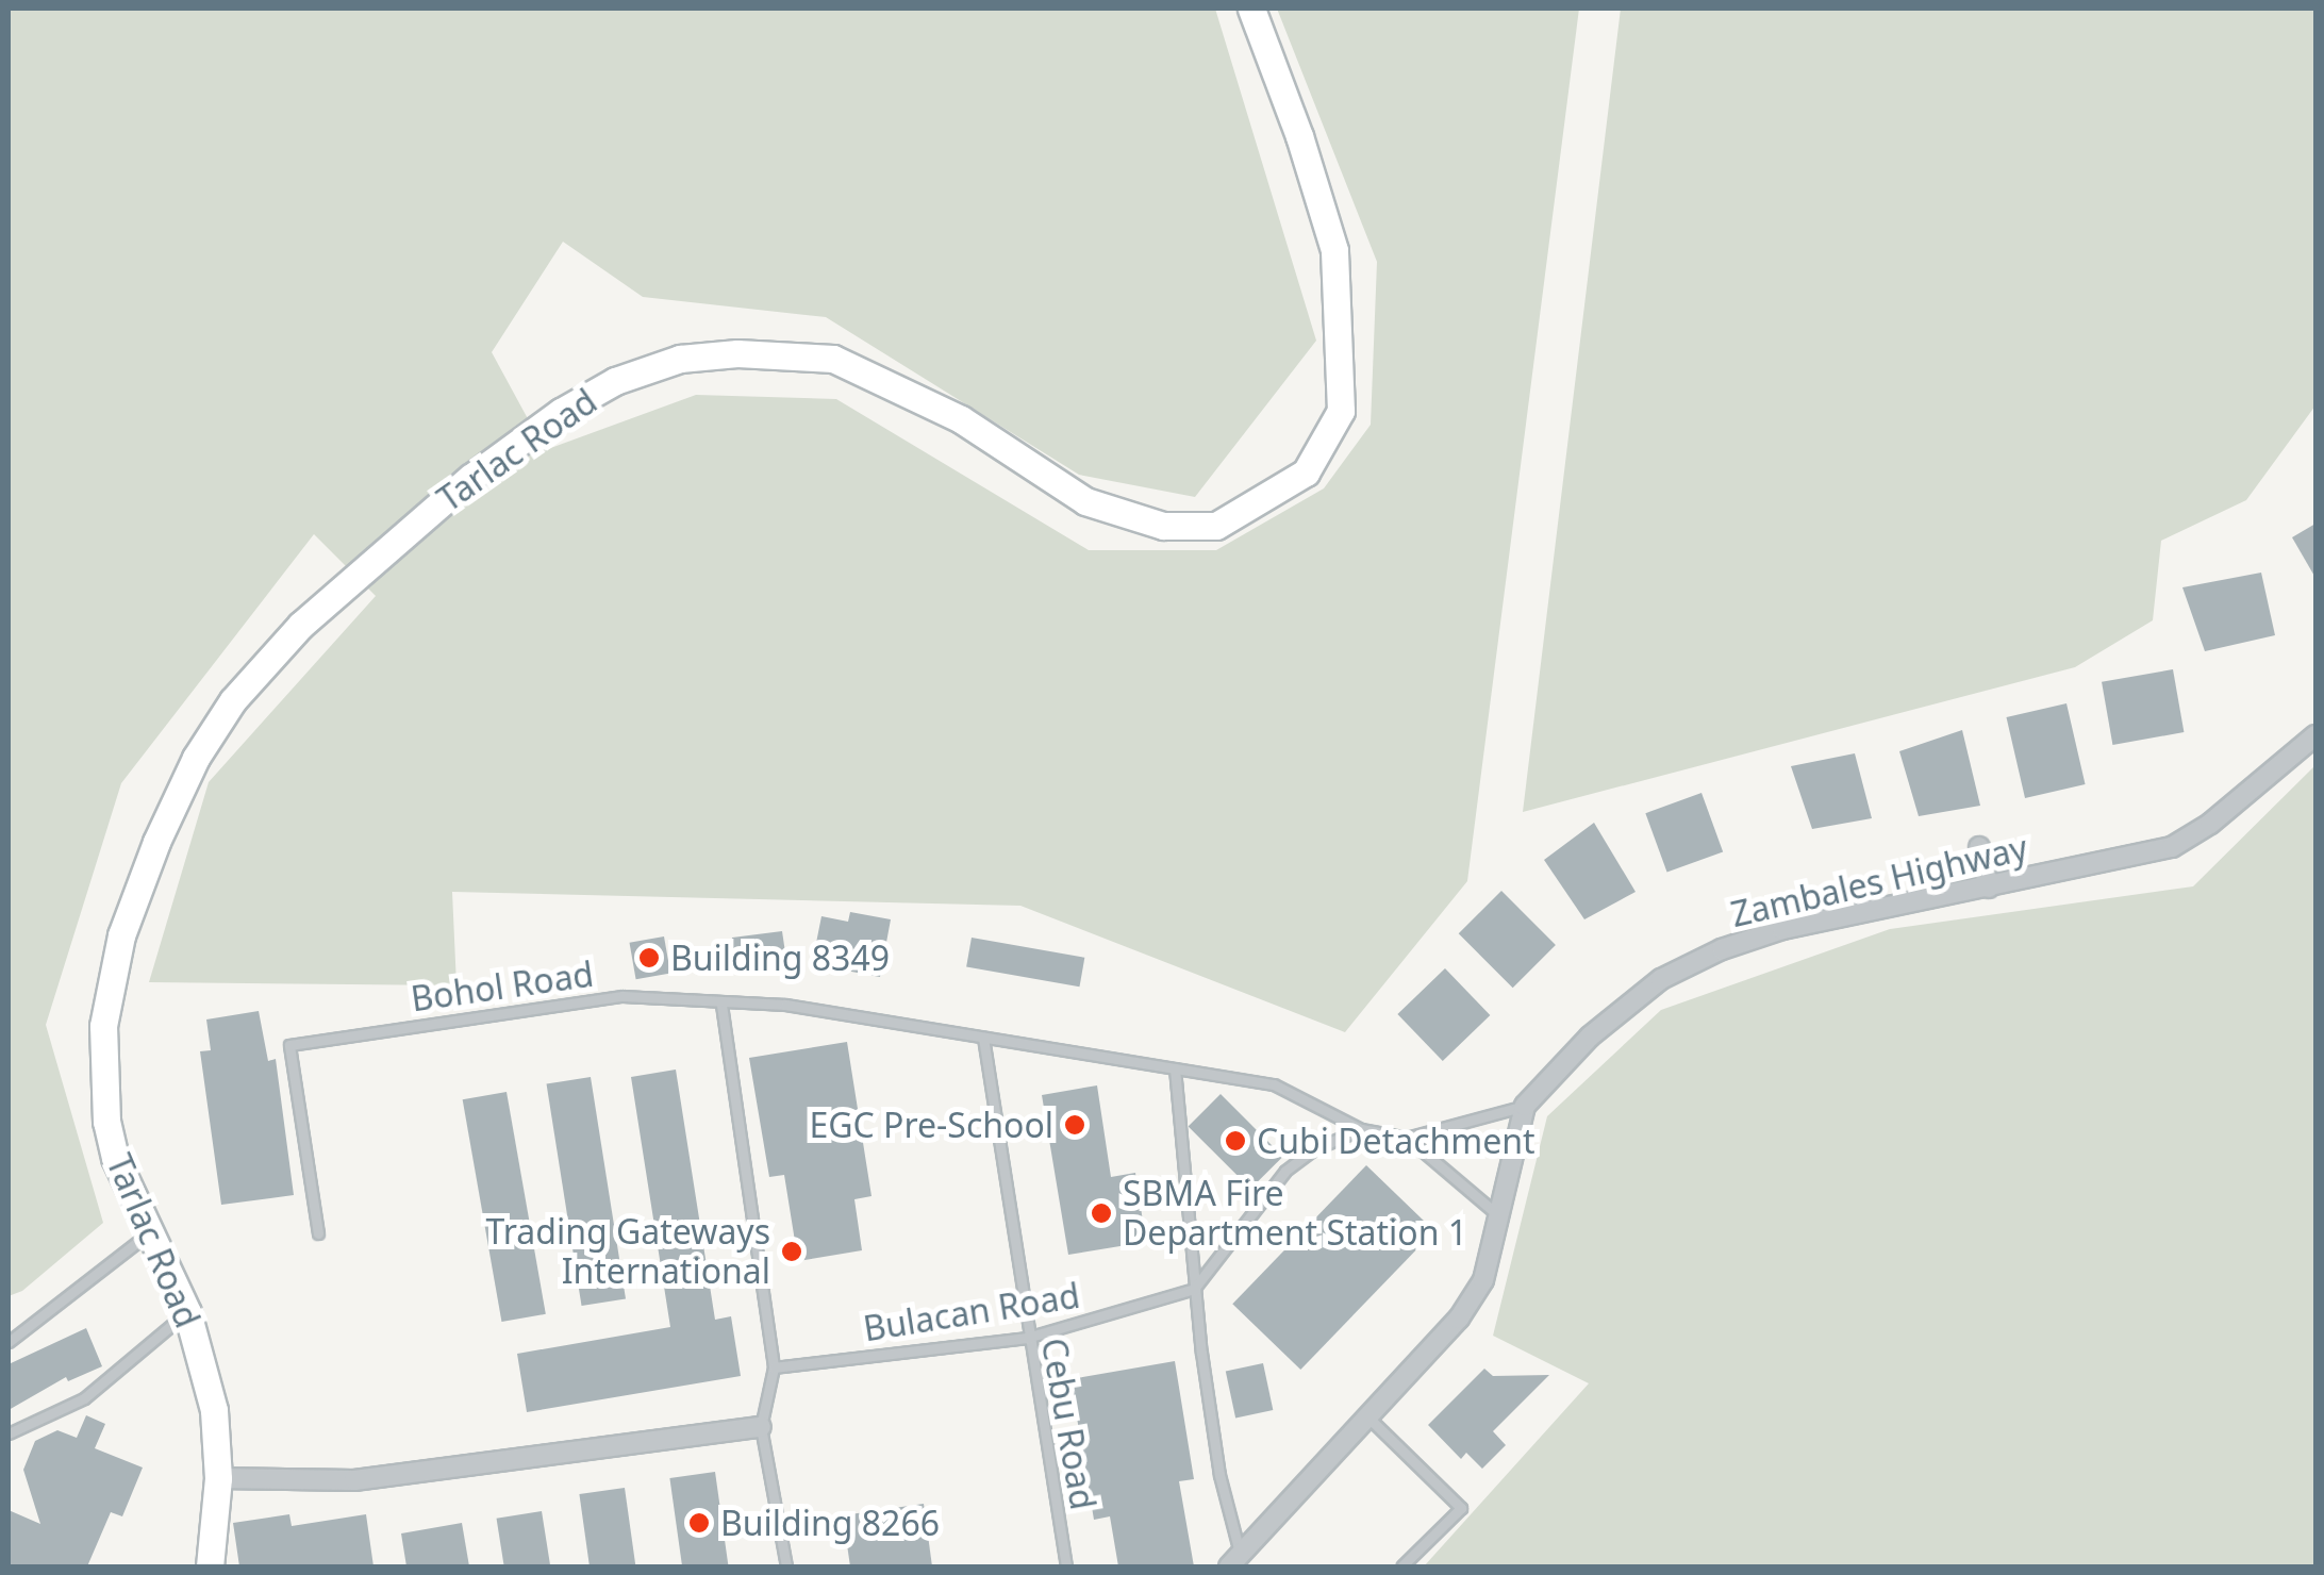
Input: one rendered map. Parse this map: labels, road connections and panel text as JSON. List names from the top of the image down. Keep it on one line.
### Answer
{"streets":{"main road":["Tarlac Road"],"street":["Zambales Highway"],"lane":["Bohol Road","Bulacan Road","Cebu Road"]},"crossings":[["Zambales Highway","Bohol Road"],["Bohol Road","Cebu Road"],["Bulacan Road","Cebu Road"]],"places":["Building 8349","EGC Pre-School","Cubi Detachment","SBMA Fire Department Station 1","Trading Gateways International","Building 8266"]}
